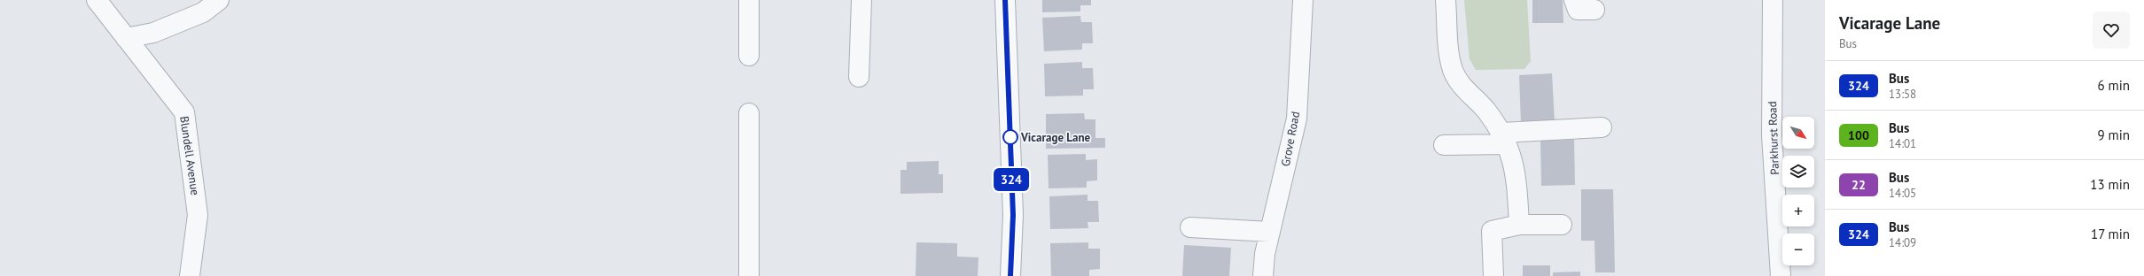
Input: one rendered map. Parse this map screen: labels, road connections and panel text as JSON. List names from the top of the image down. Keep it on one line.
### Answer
{"streets":{"street":["Parkhurst Road","Grove Road","Blundell Avenue"]},"places":["Vicarage Lane"],"lines":["bus line 324"],"north":"bottom right","page":{"on_map":"324","heading":["Vicarage Lane","Bus"],"list":[{"mark":"324","name":"Bus","note":"13:58","value":"6 min"},{"mark":"100","name":"Bus","note":"14:01","value":"9 min"},{"mark":"22","name":"Bus","note":"14:05","value":"13 min"},{"mark":"324","name":"Bus","note":"14:09","value":"17 min"}],"map_buttons":["+","−"]}}
